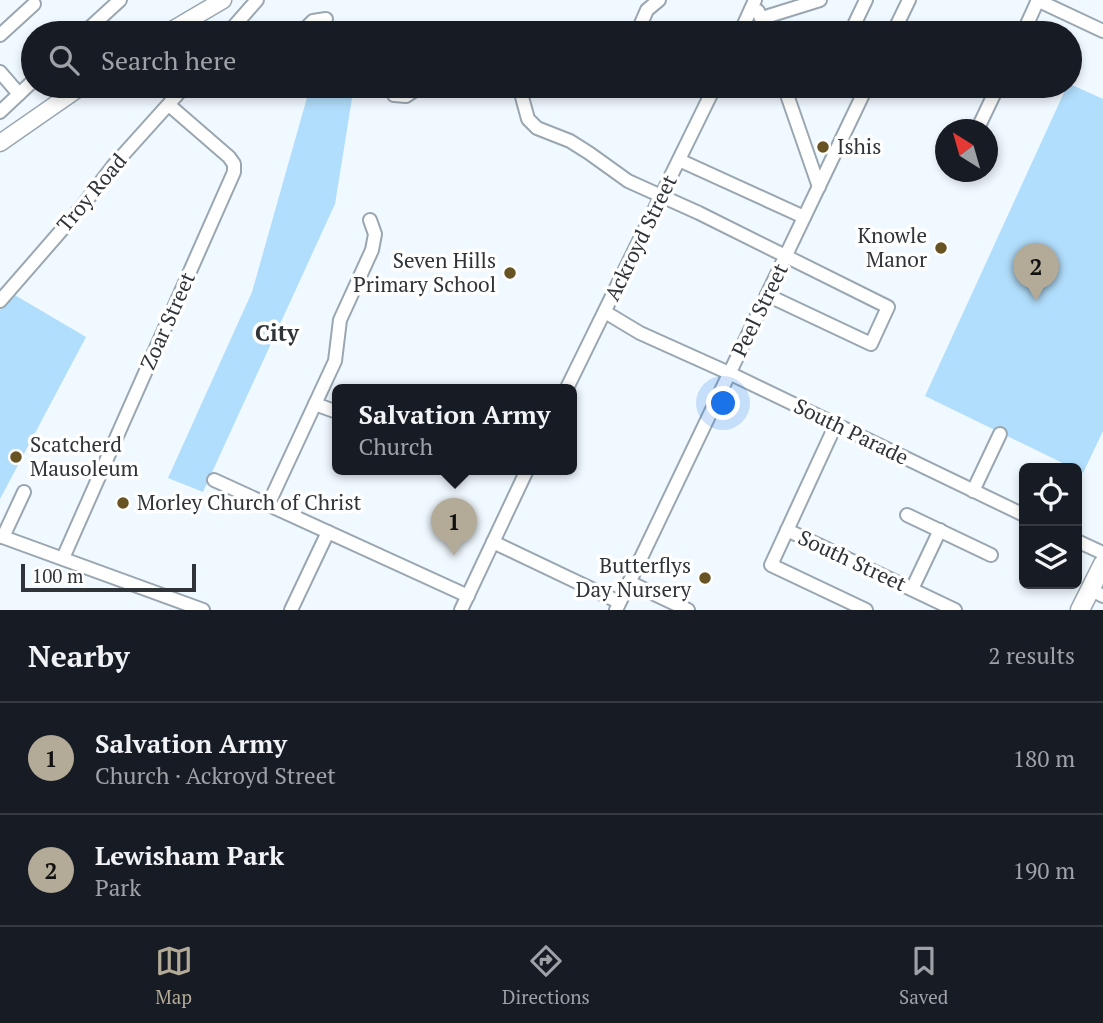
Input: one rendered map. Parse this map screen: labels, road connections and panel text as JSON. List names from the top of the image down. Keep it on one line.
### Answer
{"streets":{"street":["Troy Road","Ackroyd Street","Peel Street","Zoar Street","South Parade","South Street"]},"crossings":[["Troy Road","Zoar Street"],["Ackroyd Street","South Parade"],["Peel Street","South Parade"]],"districts":["City"],"places":["Ishis","Knowle Manor","Seven Hills Primary School","Scatcherd Mausoleum","Morley Church of Christ","Butterflys Day Nursery"],"scale_bar":"100 m","north":"top left","page":{"search":"Search here","pins":["2","1"],"popup":["Salvation Army","Church"],"scale":"100 m","heading":["Nearby","2 results"],"list":[{"mark":"1","name":"Salvation Army","note":"Church · Ackroyd Street","value":"180 m"},{"mark":"2","name":"Lewisham Park","note":"Park","value":"190 m"}],"nav":["Map","Directions","Saved"]}}
